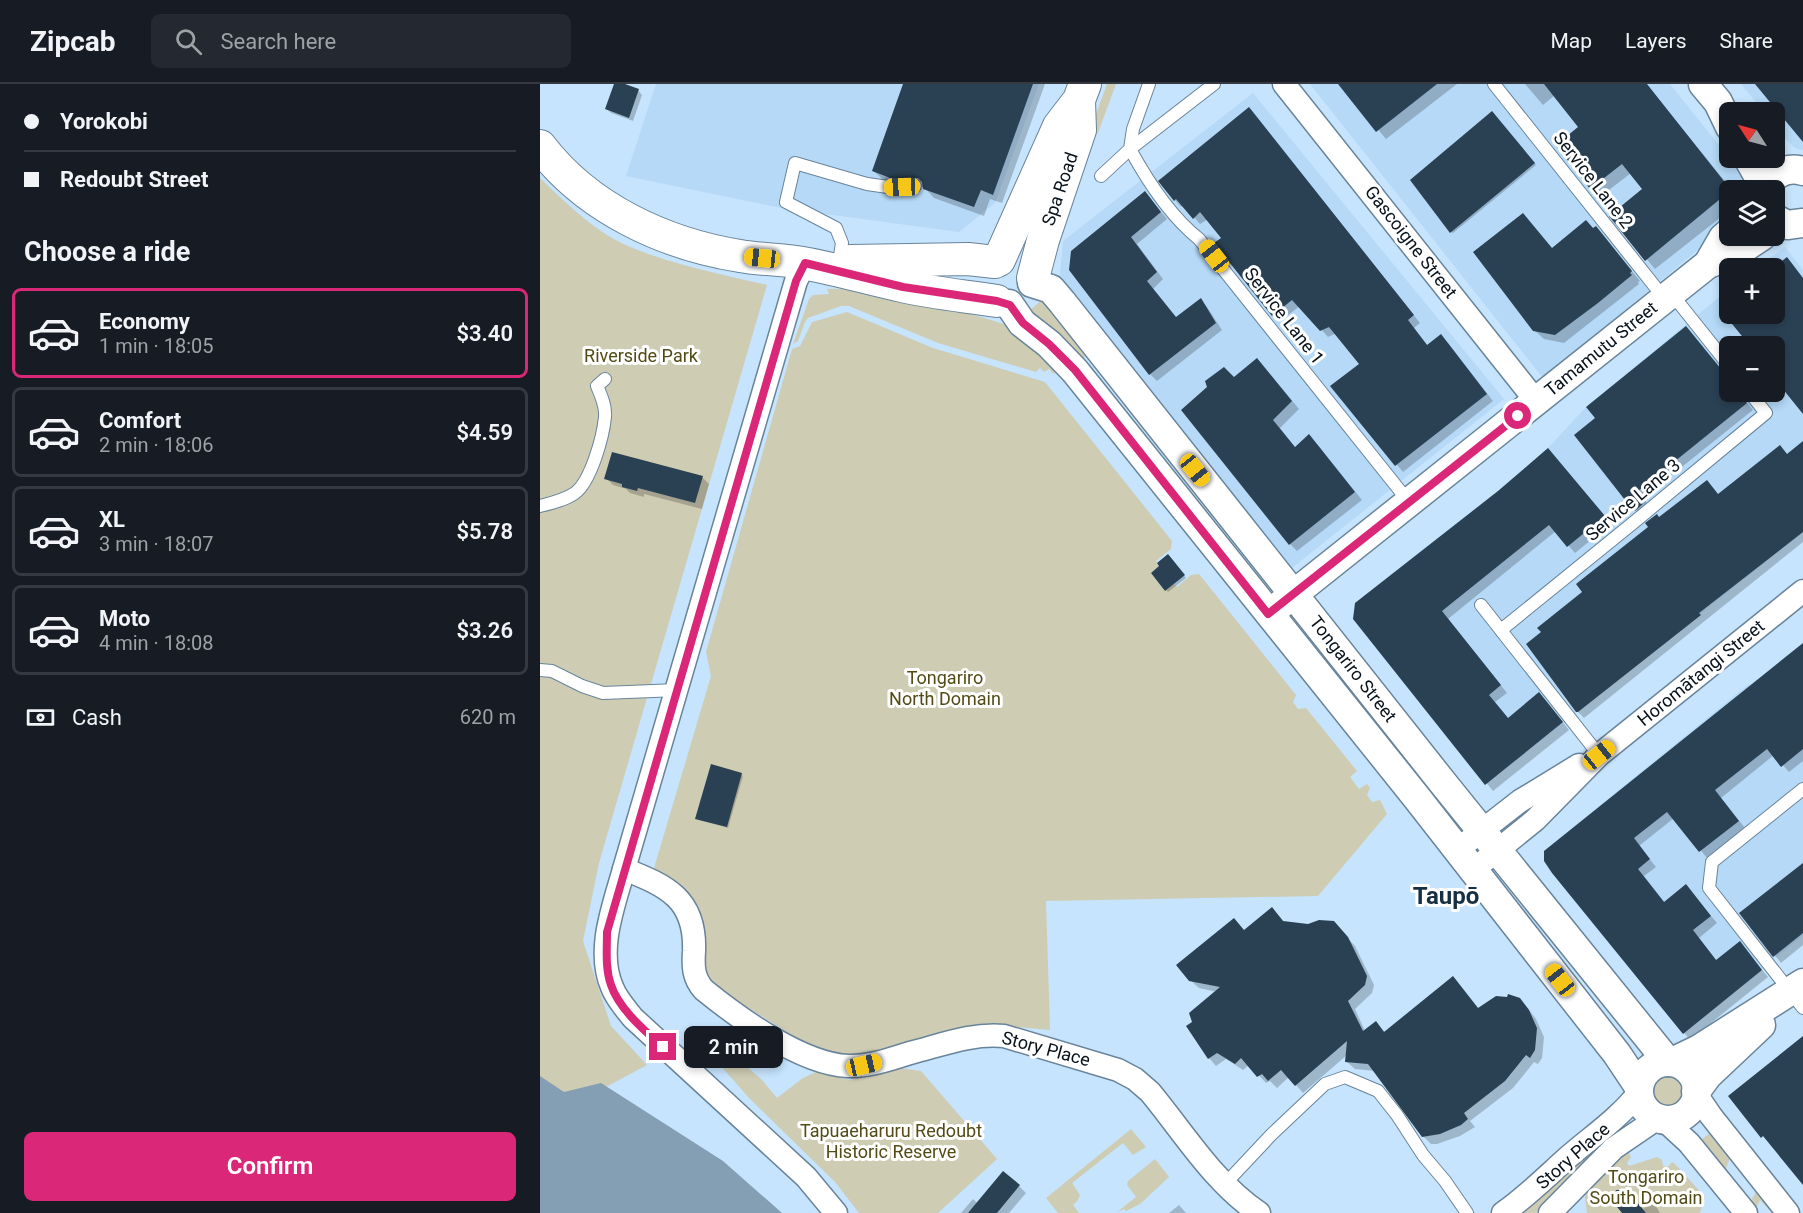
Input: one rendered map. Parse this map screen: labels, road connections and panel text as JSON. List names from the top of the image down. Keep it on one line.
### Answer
{"streets":{"main road":["Spa Road"],"street":["Gascoigne Street","Tamamutu Street","Tongariro Street","Horomātangi Street","Story Place"],"lane":["Service Lane 2","Service Lane 1","Service Lane 3"]},"crossings":[["Service Lane 2","Tamamutu Street"],["Spa Road","Tongariro Street"],["Gascoigne Street","Tamamutu Street"],["Service Lane 1","Tamamutu Street"],["Tamamutu Street","Tongariro Street"],["Tongariro Street","Horomātangi Street"],["Tongariro Street","Story Place"]],"districts":["Taupō"],"parks":["Riverside Park","Tongariro North Domain","Tapuaeharuru Redoubt Historic Reserve","Tongariro South Domain"],"north":"top left","page":{"header":"Zipcab","search":"Search here","nav":["Map","Layers","Share"],"banner":["Yorokobi","Redoubt Street"],"map_buttons":["+","−"],"heading":"Choose a ride","list":[{"name":"Economy","note":"1 min · 18:05","value":"$3.40"},{"name":"Comfort","note":"2 min · 18:06","value":"$4.59"},{"name":"XL","note":"3 min · 18:07","value":"$5.78"},{"name":"Moto","note":"4 min · 18:08","value":"$3.26"}],"pay":["Cash","620 m"],"bubble":"2 min","buttons":"Confirm"}}
